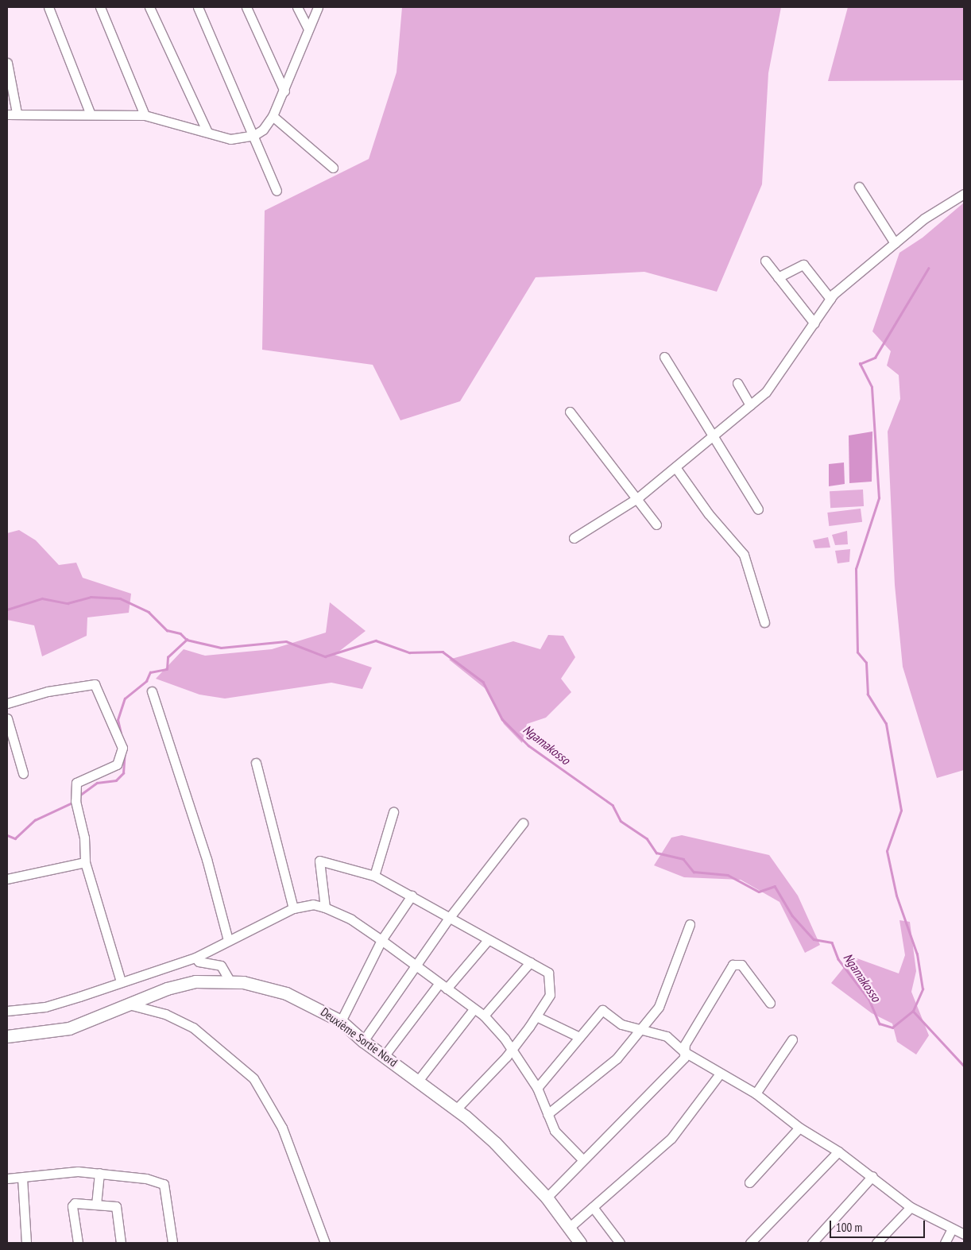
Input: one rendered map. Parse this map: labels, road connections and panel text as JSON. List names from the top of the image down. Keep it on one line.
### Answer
{"streets":{"main road":["Deuxième Sortie Nord"]},"water":["Ngamakosso"],"scale_bar":"100 m"}
